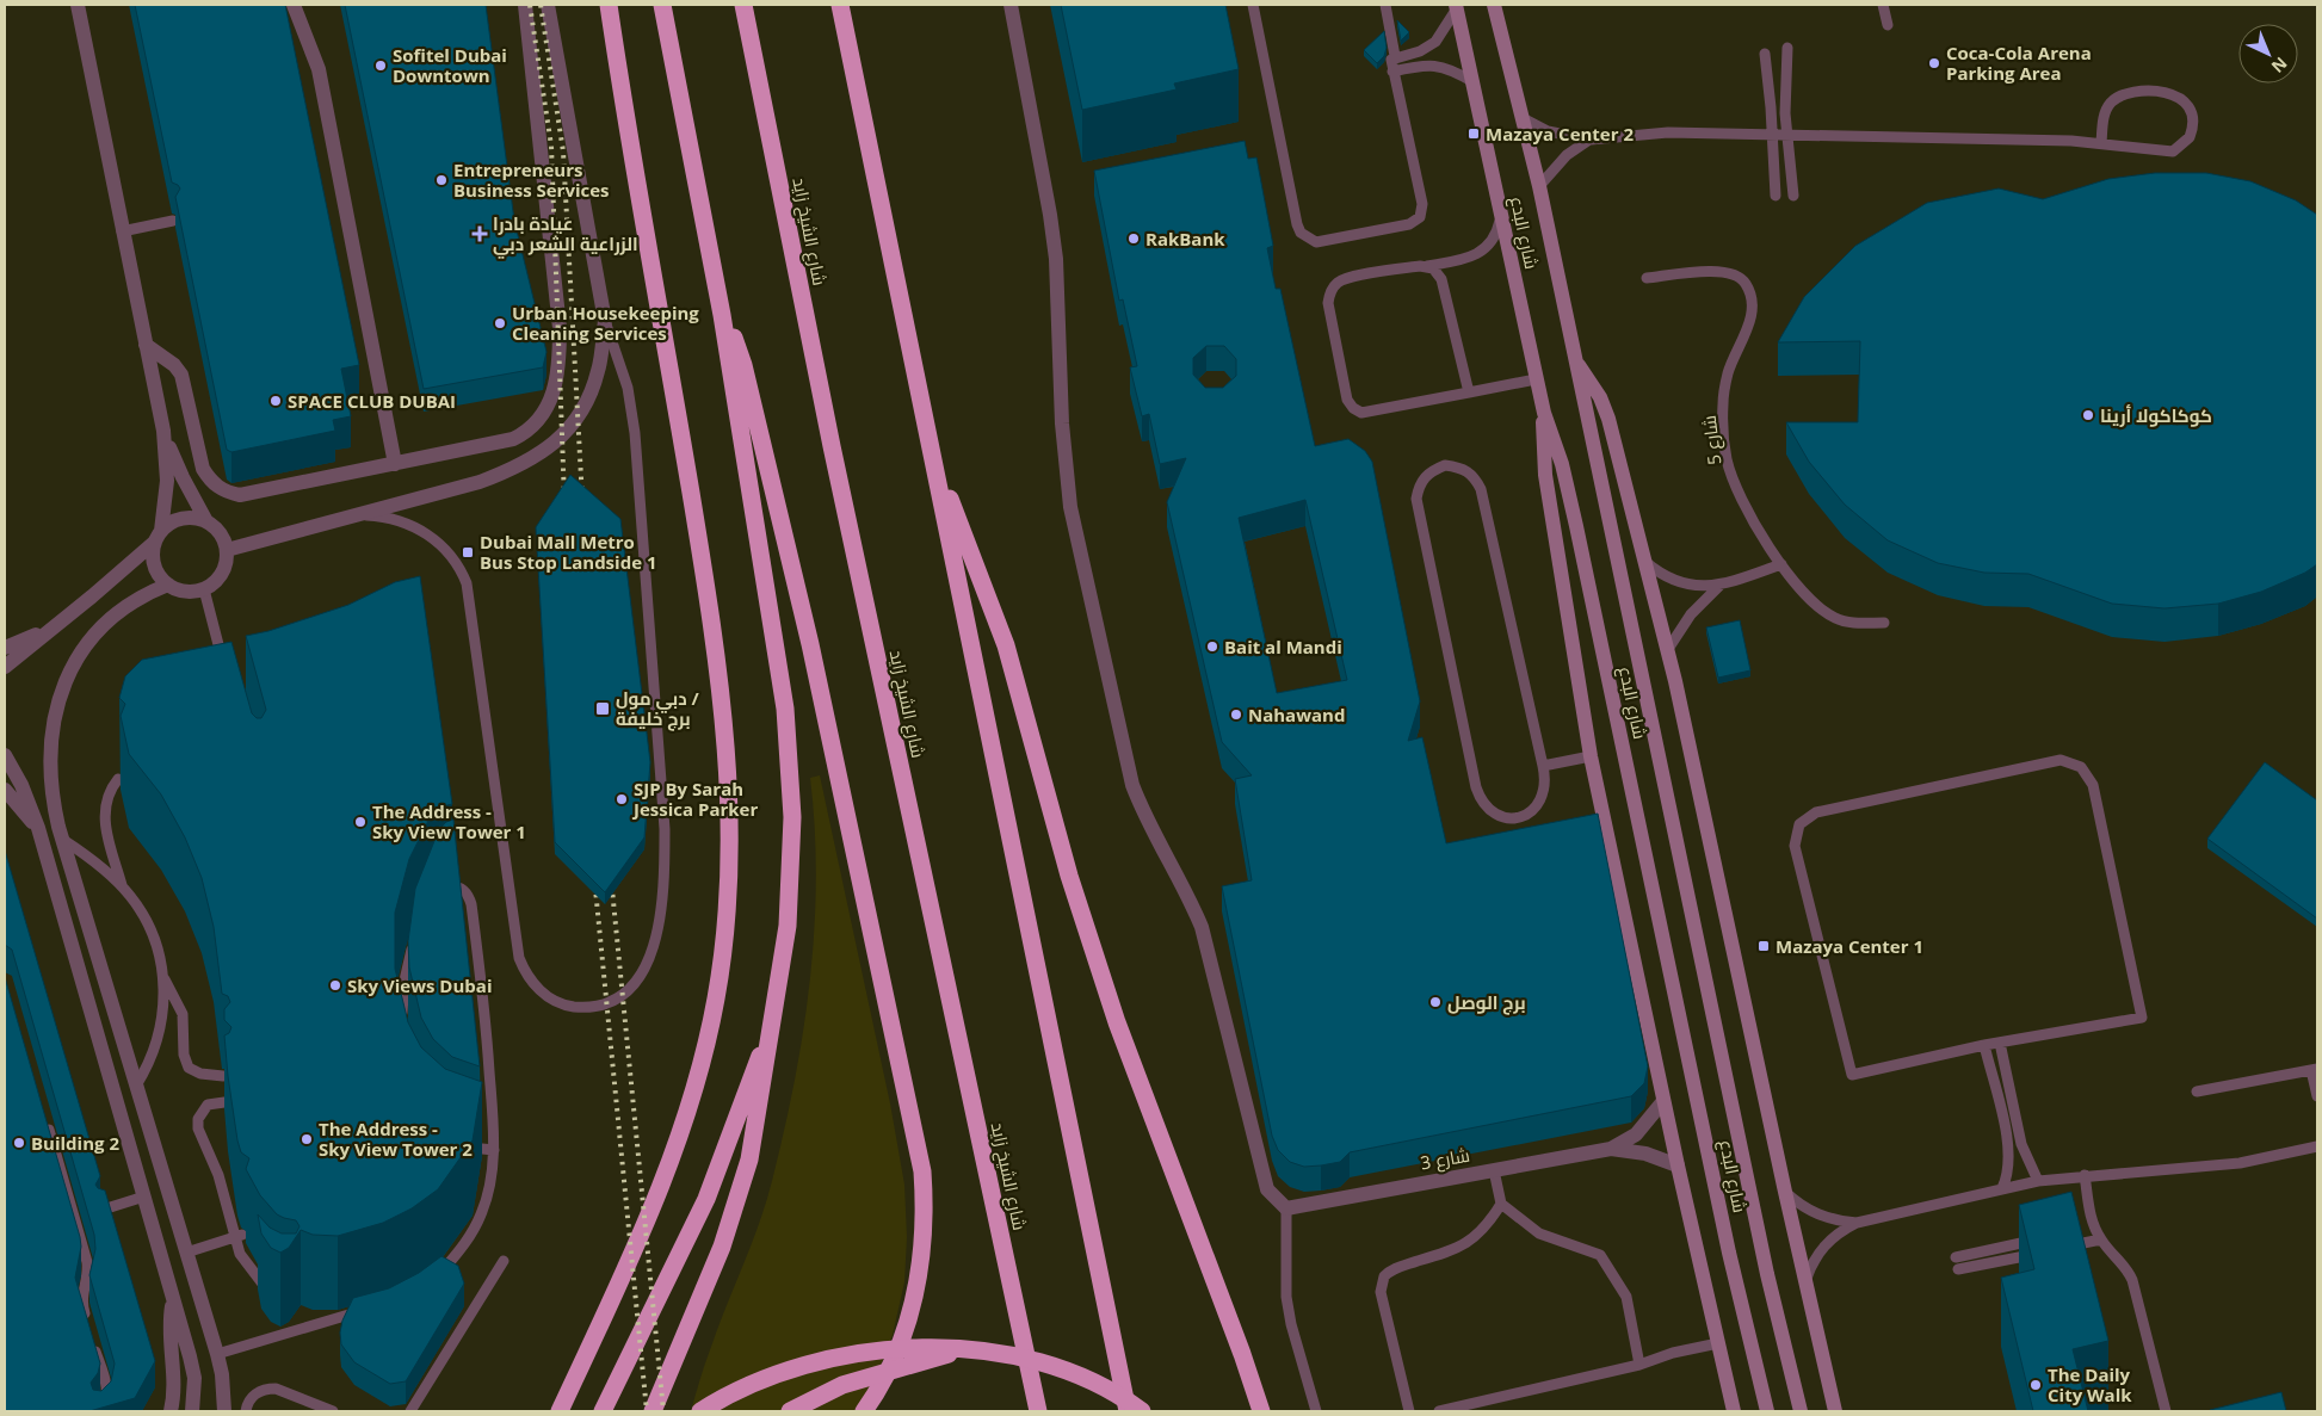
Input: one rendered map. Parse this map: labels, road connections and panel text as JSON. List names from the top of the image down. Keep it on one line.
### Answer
{"streets":{"highway":["شارع الشيخ زايد"],"main road":["شارع البدع"],"street":["شارع 3"],"lane":["شارع 5"]},"places":{"other":["Coca-Cola Arena Parking Area","Sofitel Dubai Downtown","Entrepreneurs Business Services","RakBank","Urban Housekeeping Cleaning Services","SPACE CLUB DUBAI","كوكاكولا أرينا","Bait al Mandi","Nahawand","SJP By Sarah Jessica Parker","The Address - Sky View Tower 1","Sky Views Dubai","برج الوصل","The Address - Sky View Tower 2","Building 2","The Daily City Walk"],"transit":["Mazaya Center 2","Dubai Mall Metro Bus Stop Landside 1","دبي مول / برج خليفة","Mazaya Center 1"],"health":["عيادة بادرا الزراعية الشعر دبي"]},"north":"bottom right"}
